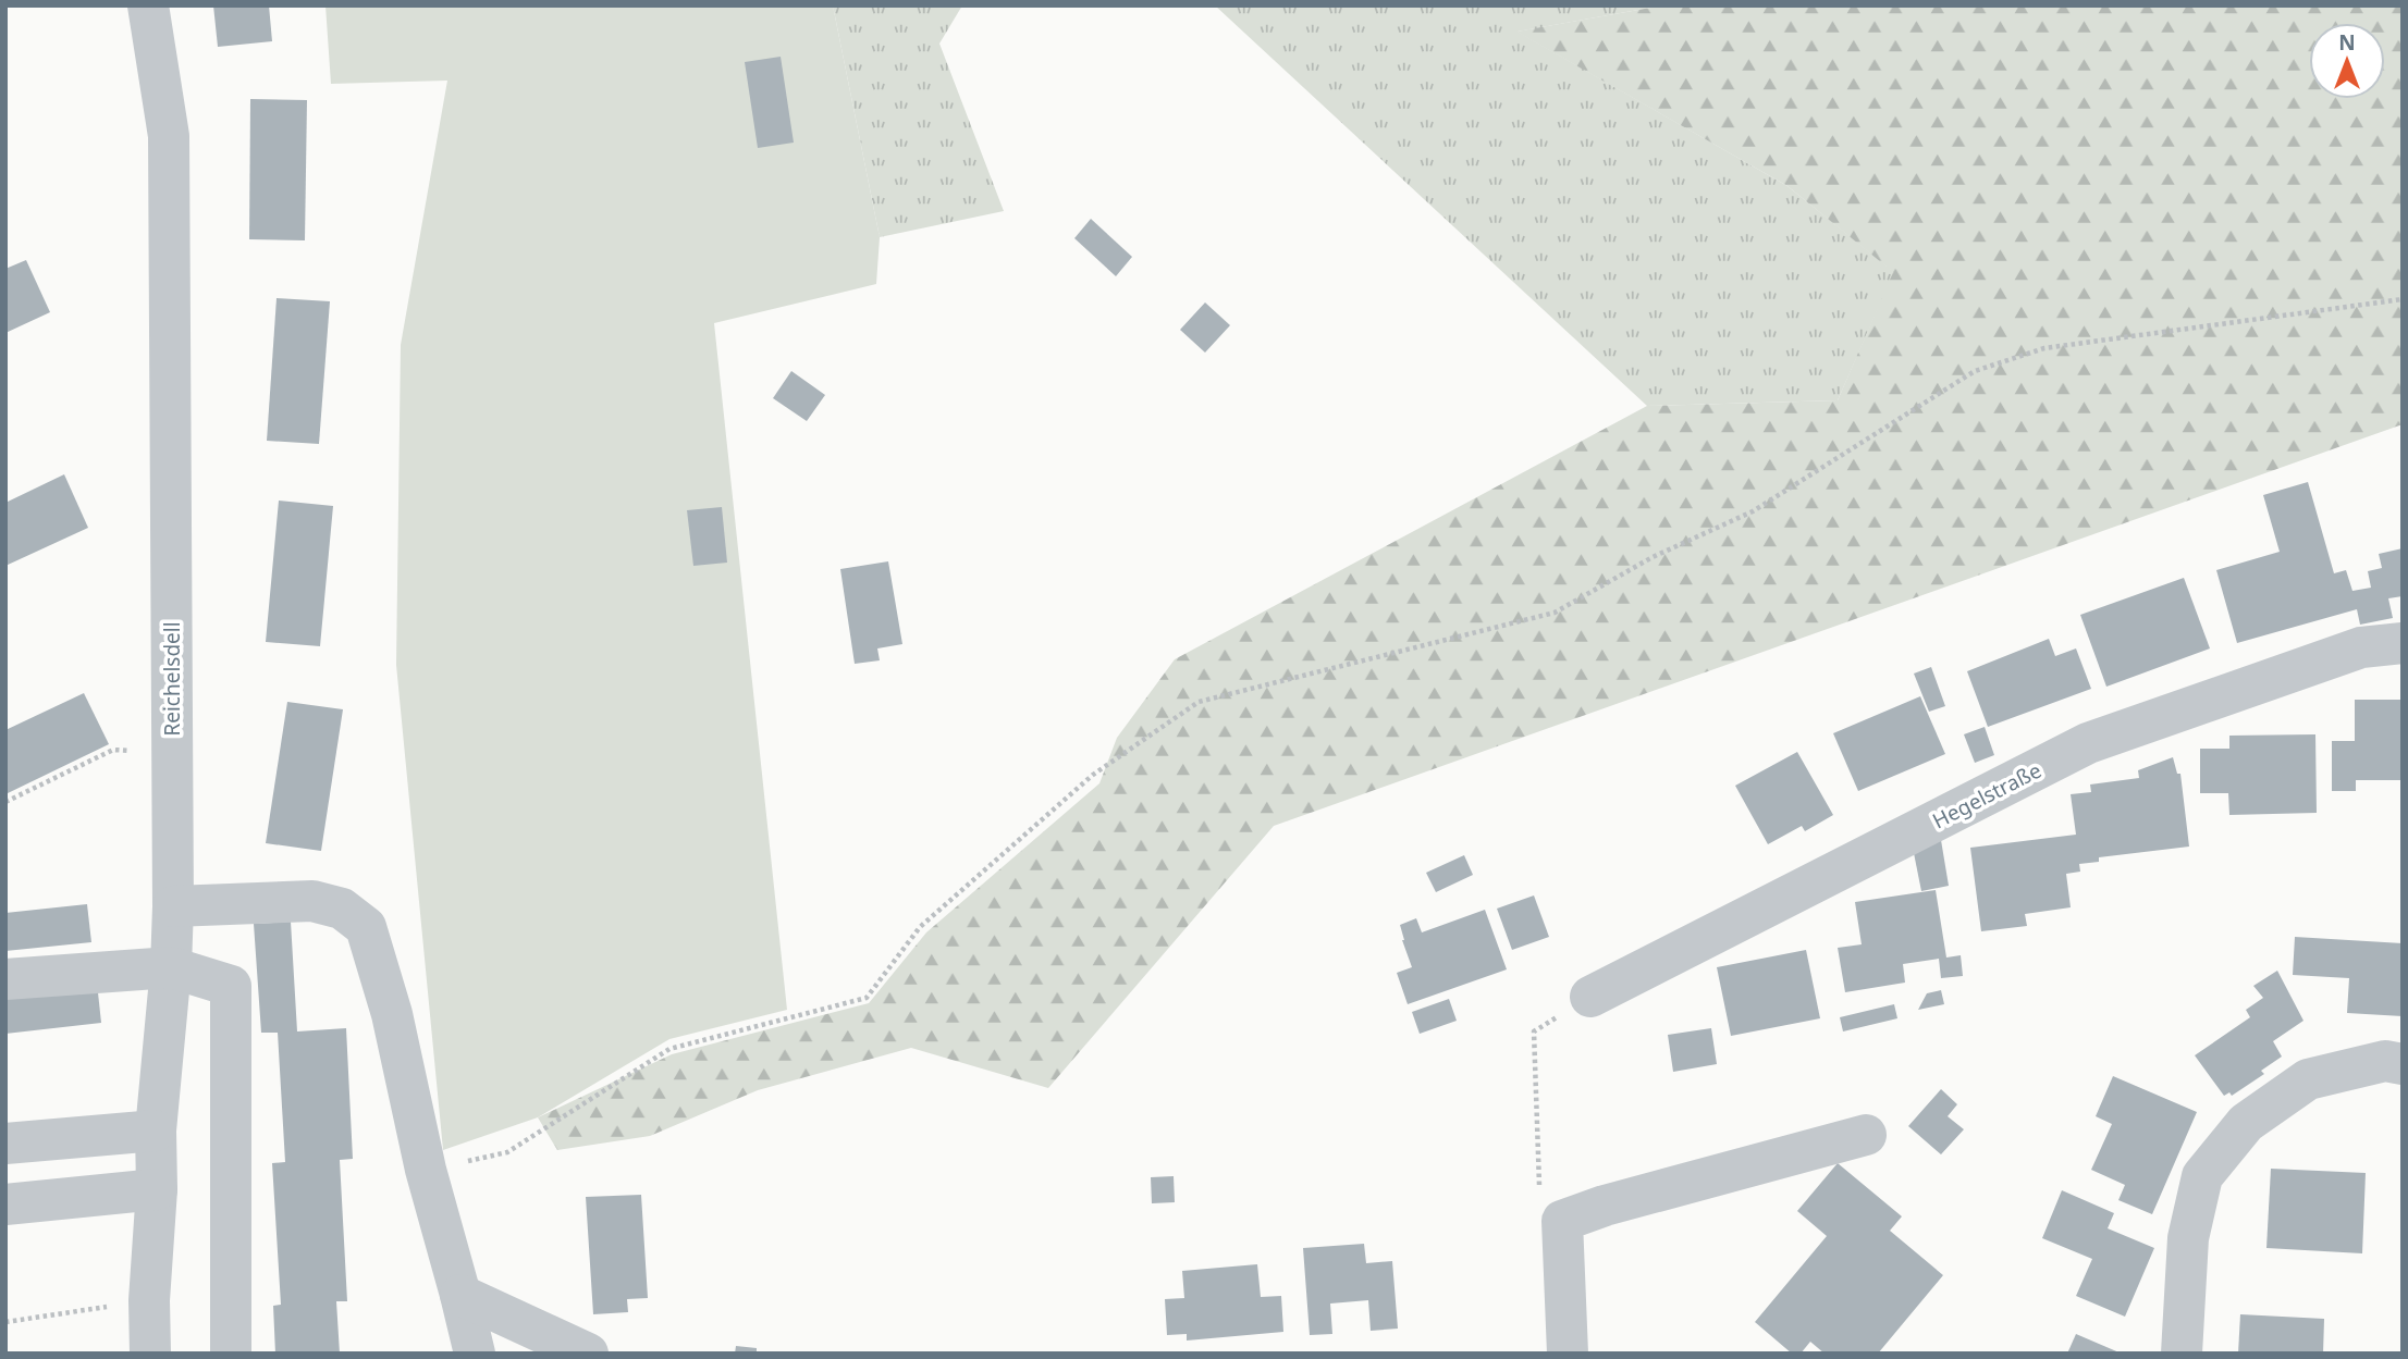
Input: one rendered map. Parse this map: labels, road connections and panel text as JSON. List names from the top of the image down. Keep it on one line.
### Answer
{"streets":{"street":["Reichelsdell","Hegelstraße"]},"north":"top"}
